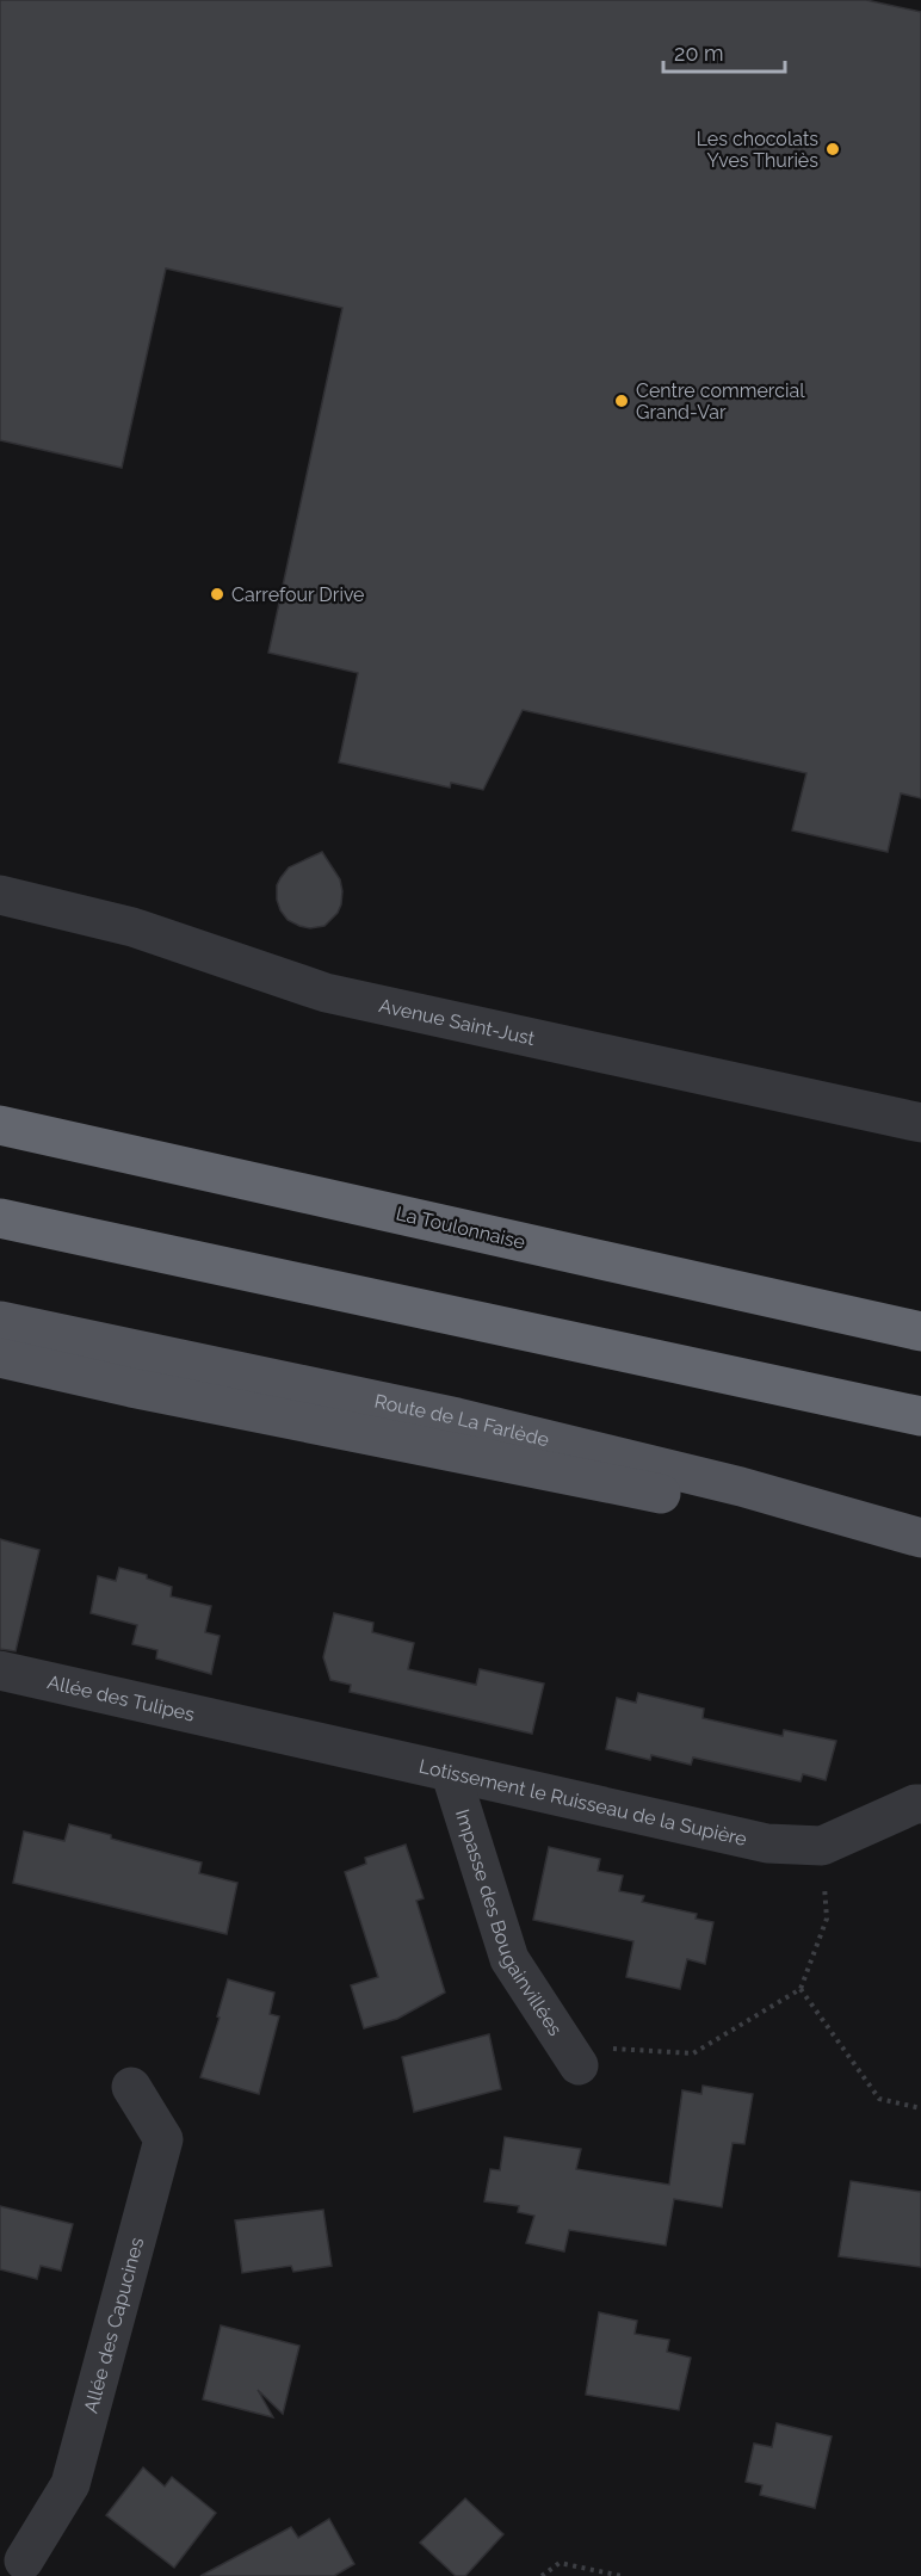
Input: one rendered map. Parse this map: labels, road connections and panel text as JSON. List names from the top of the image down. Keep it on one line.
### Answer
{"streets":{"highway":["La Toulonnaise"],"main road":["Route de La Farlède"],"street":["Avenue Saint-Just","Allée des Tulipes","Lotissement le Ruisseau de la Supière","Impasse des Bougainvillées","Allée des Capucines"]},"crossings":[["Allée des Tulipes","Lotissement le Ruisseau de la Supière"],["Lotissement le Ruisseau de la Supière","Impasse des Bougainvillées"]],"places":["Les chocolats Yves Thuriès","Centre commercial Grand-Var","Carrefour Drive"],"scale_bar":"20 m"}
